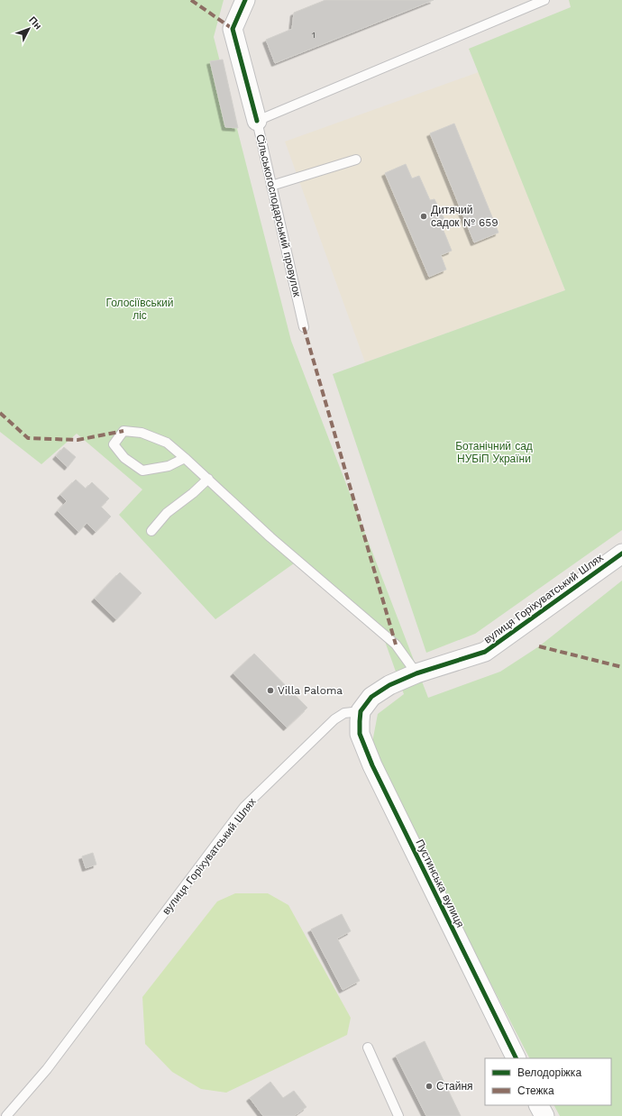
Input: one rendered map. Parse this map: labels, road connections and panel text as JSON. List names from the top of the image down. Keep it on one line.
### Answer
{"streets":{"street":["Сільськогосподарський провулок","вулиця Горіхуватський Шлях","Пустинська вулиця"]},"crossings":[["вулиця Горіхуватський Шлях","Пустинська вулиця"]],"parks":["Голосіївський ліс","Ботанічний сад НУБіП України"],"places":["Дитячий садок № 659","Villa Paloma","Стайня"],"house_numbers":["1"],"legend":["Велодоріжка","Стежка"],"north":"top right"}
